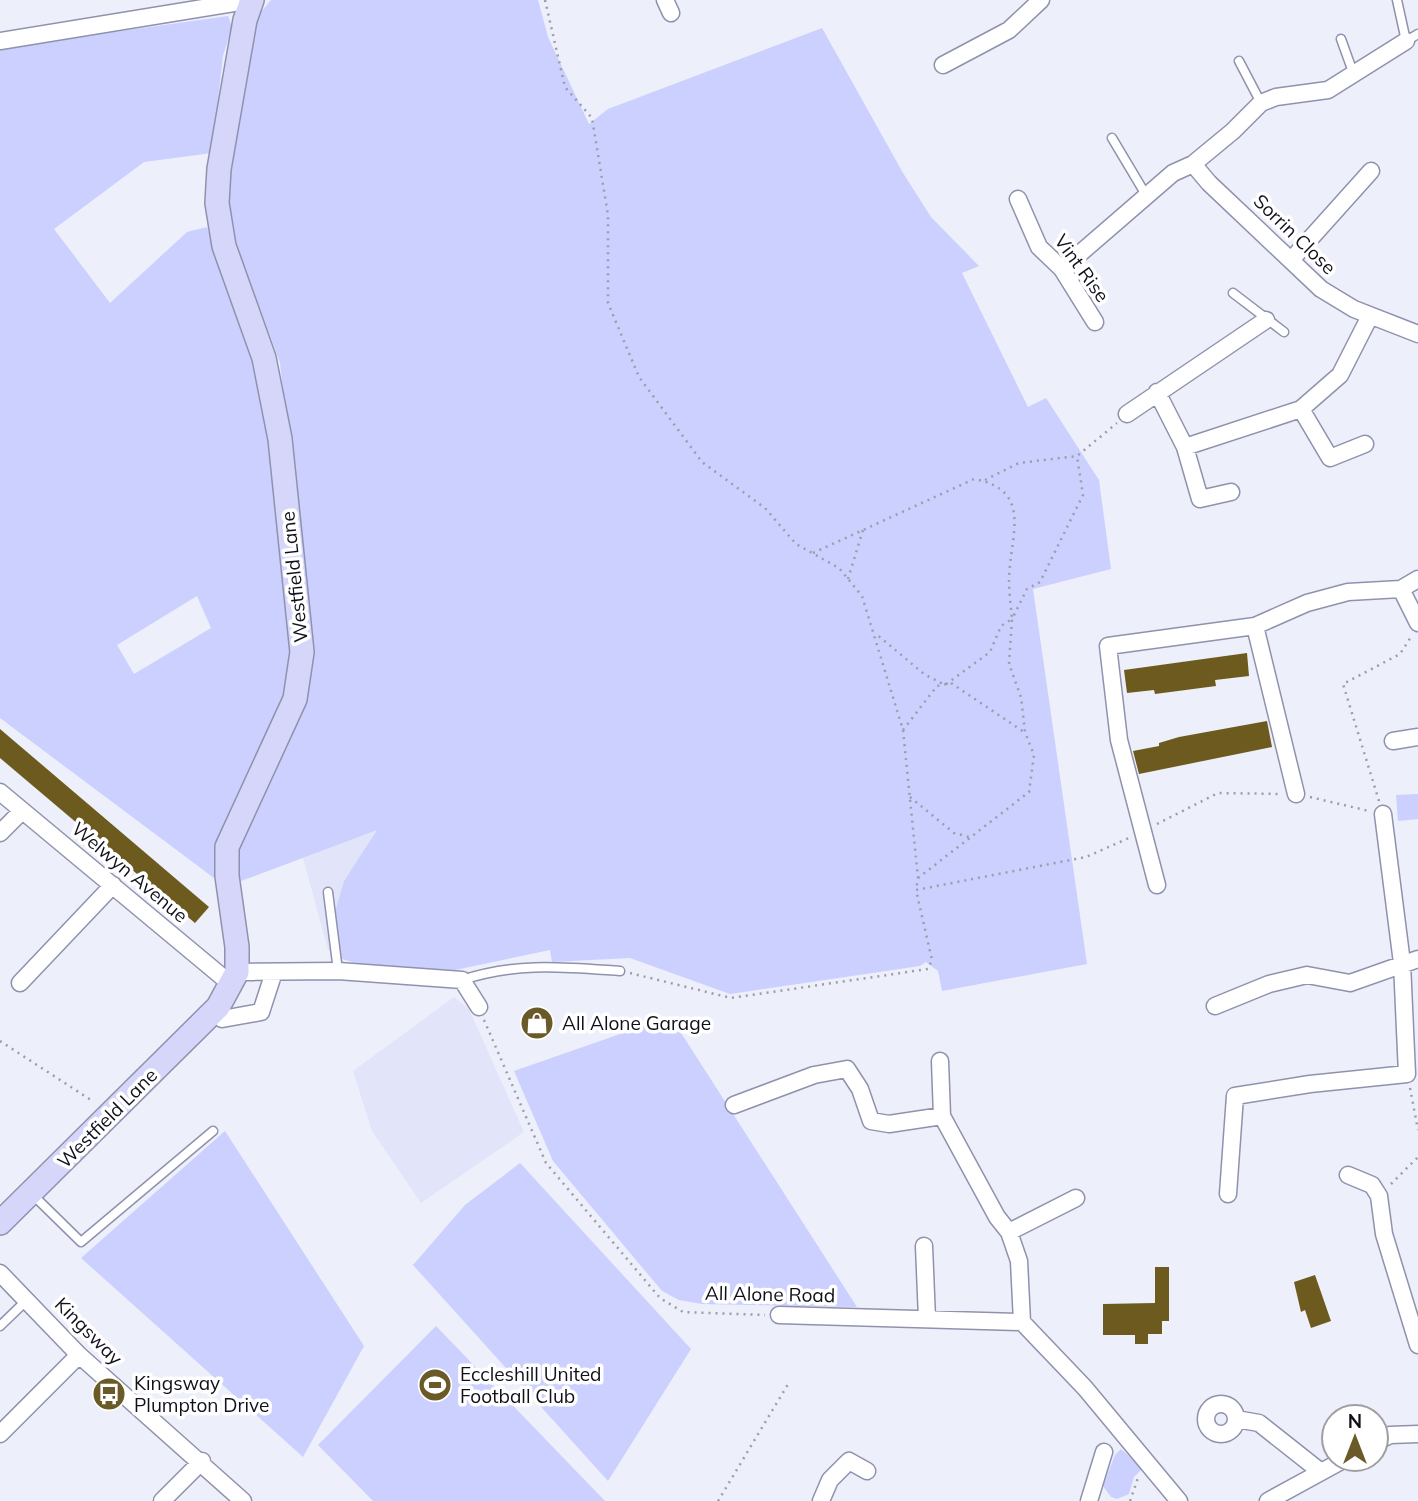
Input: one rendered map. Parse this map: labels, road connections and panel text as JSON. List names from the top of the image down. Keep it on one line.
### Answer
{"streets":{"street":["Sorrin Close","Vint Rise","Westfield Lane","Welwyn Avenue","All Alone Road","Kingsway"]},"crossings":[["Westfield Lane","Welwyn Avenue"]],"places":{"shop":["All Alone Garage"],"sports":["Eccleshill United Football Club"],"bus stop":["Kingsway Plumpton Drive"]},"north":"top"}
